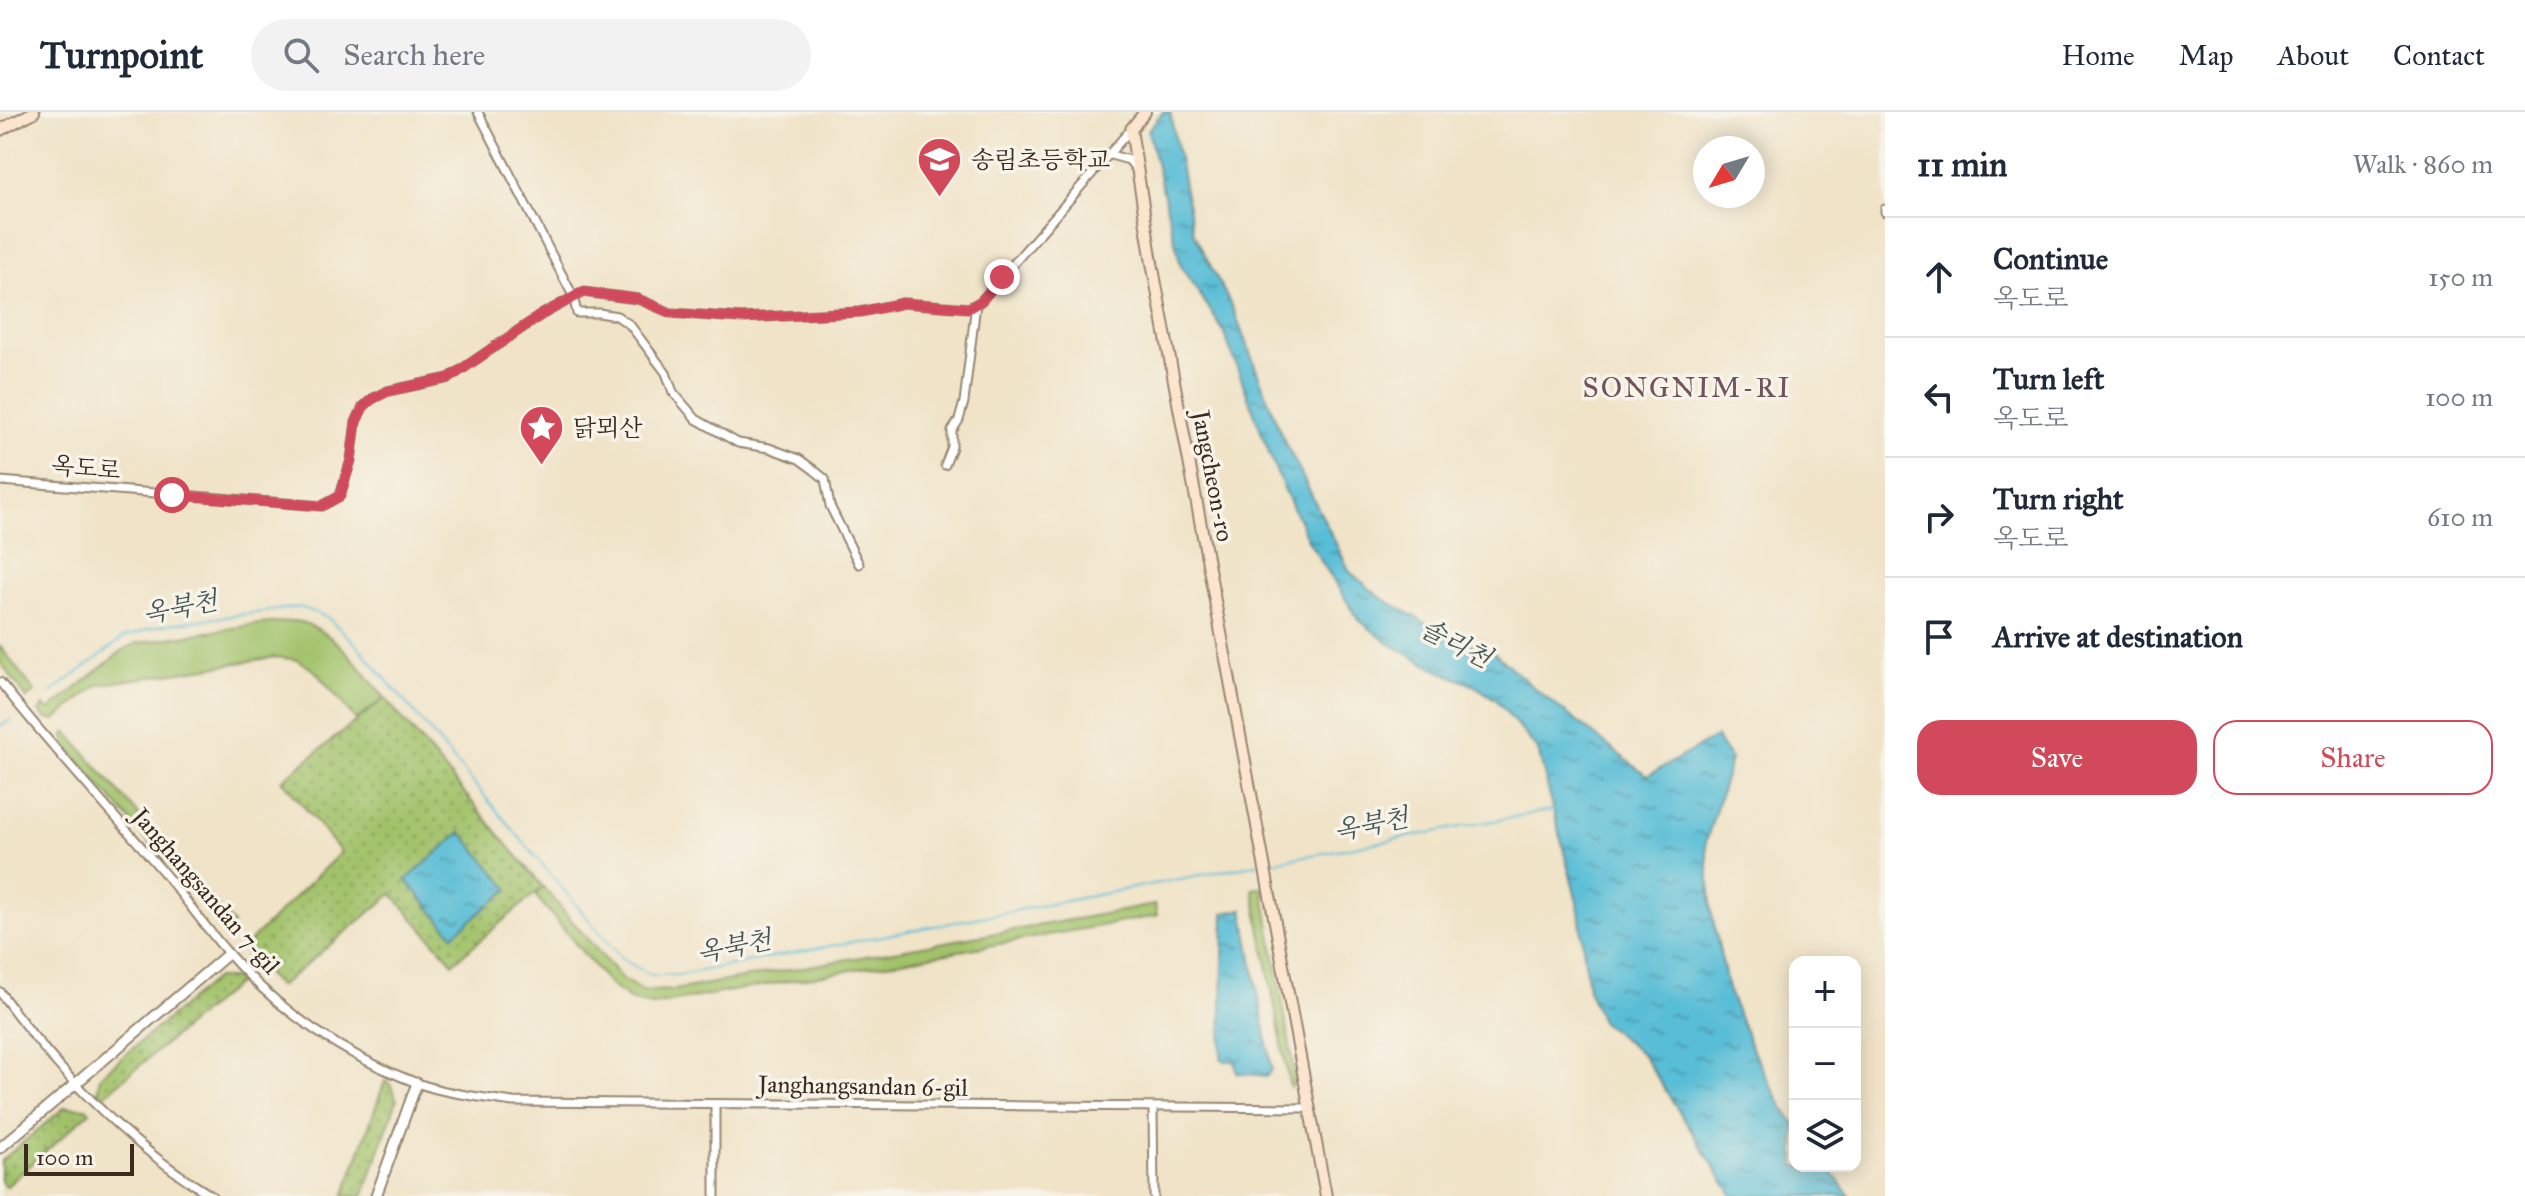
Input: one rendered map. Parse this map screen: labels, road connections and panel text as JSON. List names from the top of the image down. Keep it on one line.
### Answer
{"streets":{"main road":["Jangcheon-ro"],"street":["옥도로","Janghangsandan 7-gil","Janghangsandan 6-gil"]},"crossings":[["Jangcheon-ro","Janghangsandan 6-gil"],["Janghangsandan 7-gil","Janghangsandan 6-gil"]],"districts":["SONGNIM-RI"],"water":["옥북천","솔리천"],"places":{"school or university":["송림초등학교"],"place":["닭뫼산"]},"scale_bar":"100 m","north":"bottom left","page":{"header":"Turnpoint","search":"Search here","nav":["Home","Map","About","Contact"],"heading":["11 min","Walk · 860 m"],"list":[["Continue","옥도로","150 m"],["Turn left","옥도로","100 m"],["Turn right","옥도로","610 m"],"Arrive at destination"],"buttons":["Save","Share"],"map_buttons":["+","−"],"scale":"100 m"}}
